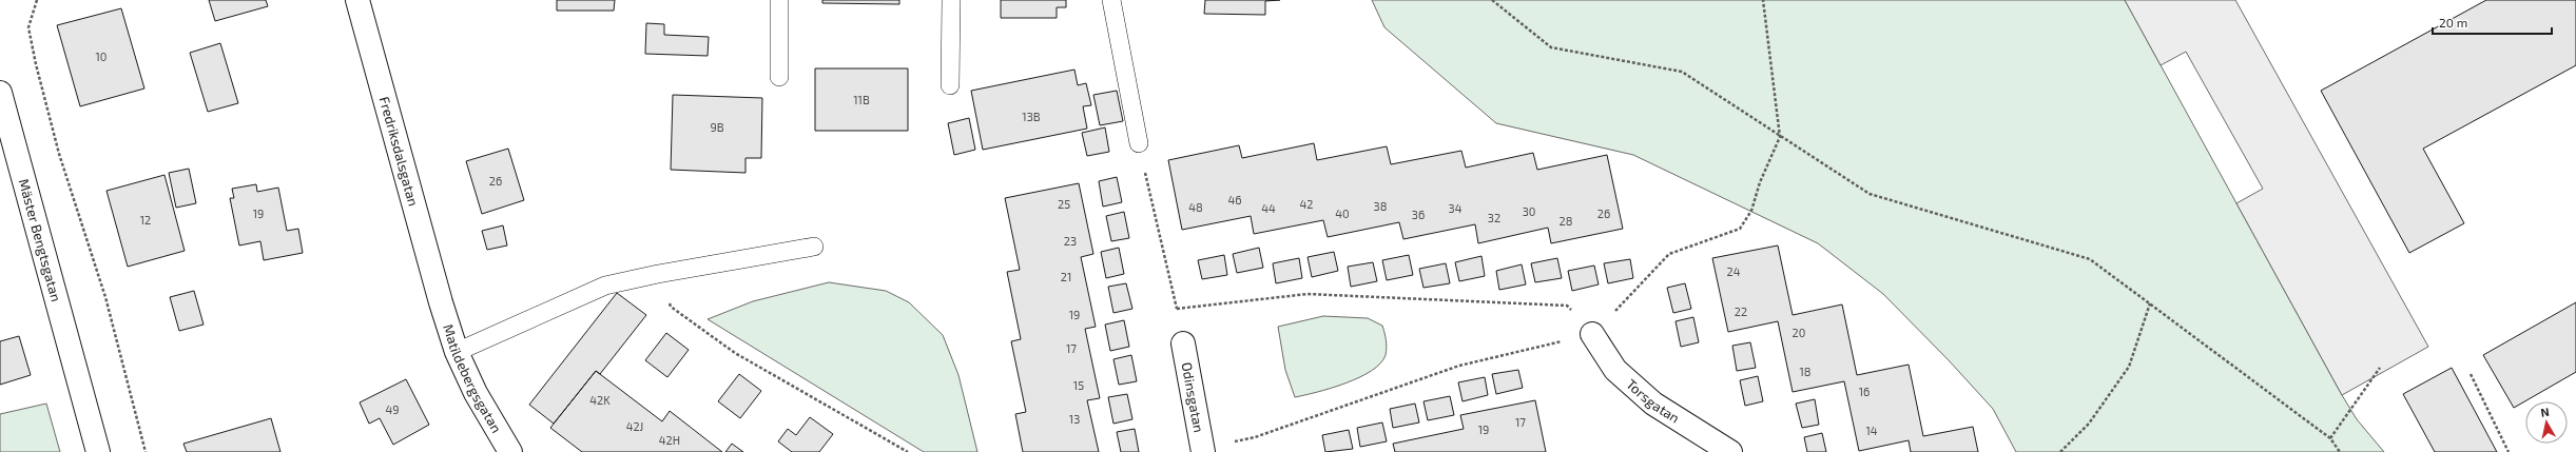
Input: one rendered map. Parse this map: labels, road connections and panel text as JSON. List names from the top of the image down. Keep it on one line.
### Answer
{"streets":{"street":["Fredriksdalsgatan","Mäster Bengtsgatan","Matildebergsgatan","Odinsgatan","Torsgatan"]},"crossings":[["Fredriksdalsgatan","Matildebergsgatan"]],"house_numbers":["10","11B","13B","9B","26","46","25","42","38","48","44","34","30","19","40","26","36","32","12","28","23","24","21","22","19","20","17","18","15","16","42K","49","13","17","42J","19","14","42H"],"scale_bar":"20 m","north":"top"}
